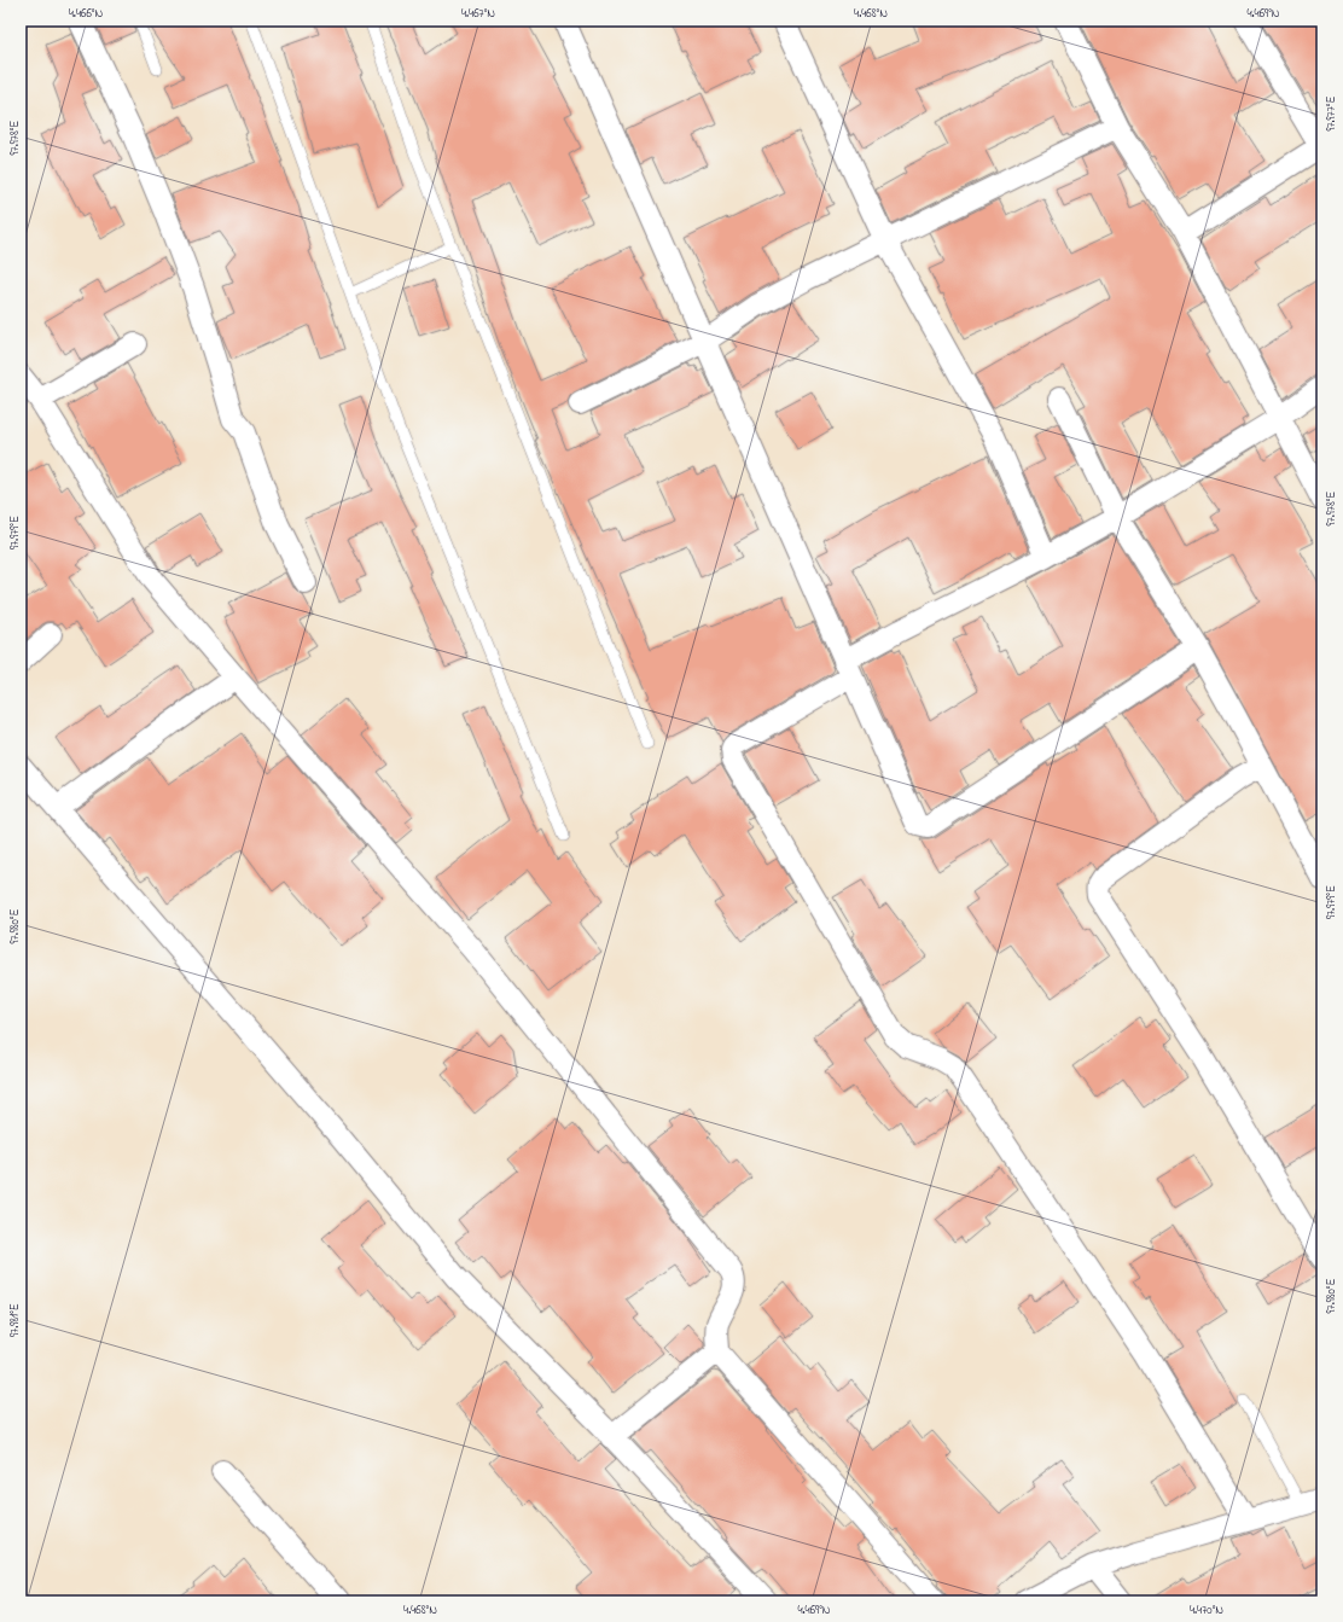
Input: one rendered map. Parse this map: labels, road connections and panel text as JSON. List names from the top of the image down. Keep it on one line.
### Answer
{"coordinates":["4.466°N","4.467°N","4.468°N","4.469°N","97.977°E","97.978°E","97.979°E","97.980°E","97.981°E","4.470°N"]}
